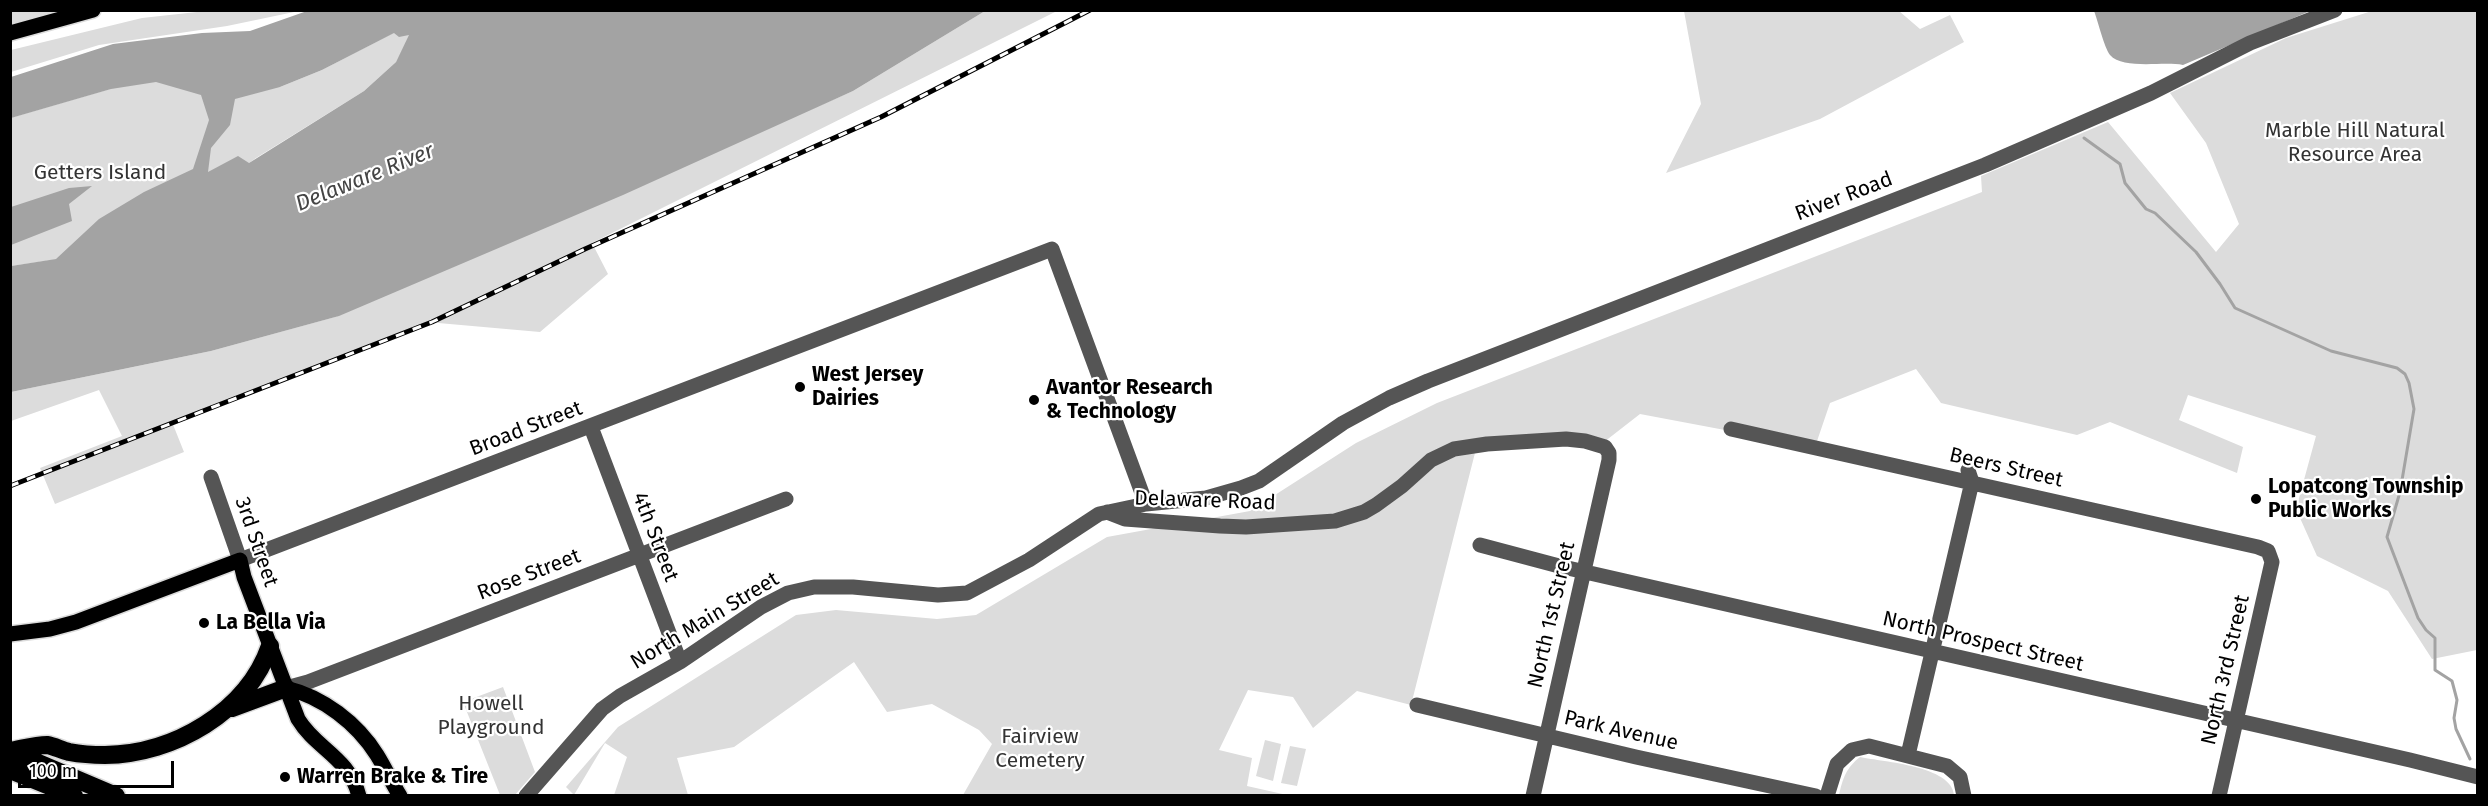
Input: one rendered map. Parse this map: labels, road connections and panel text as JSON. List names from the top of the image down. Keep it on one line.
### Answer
{"streets":{"main road":["Broad Street","3rd Street"],"street":["River Road","Beers Street","Delaware Road","4th Street","Rose Street","North 1st Street","North Main Street","North Prospect Street","North 3rd Street","Park Avenue"]},"crossings":[["River Road","Broad Street"],["River Road","North Main Street"],["Broad Street","4th Street"],["Broad Street","3rd Street"],["Broad Street","North Main Street"],["Beers Street","North 3rd Street"],["Delaware Road","North 1st Street"],["Delaware Road","North Main Street"],["4th Street","Rose Street"],["4th Street","North Main Street"],["3rd Street","Rose Street"],["North 1st Street","North Prospect Street"],["North 1st Street","Park Avenue"],["North Prospect Street","North 3rd Street"]],"water":["Delaware River"],"parks":["Marble Hill Natural Resource Area","Getters Island","Howell Playground","Fairview Cemetery"],"places":["West Jersey Dairies","Avantor Research & Technology","Lopatcong Township Public Works","La Bella Via","Warren Brake & Tire"],"scale_bar":"100 m"}
